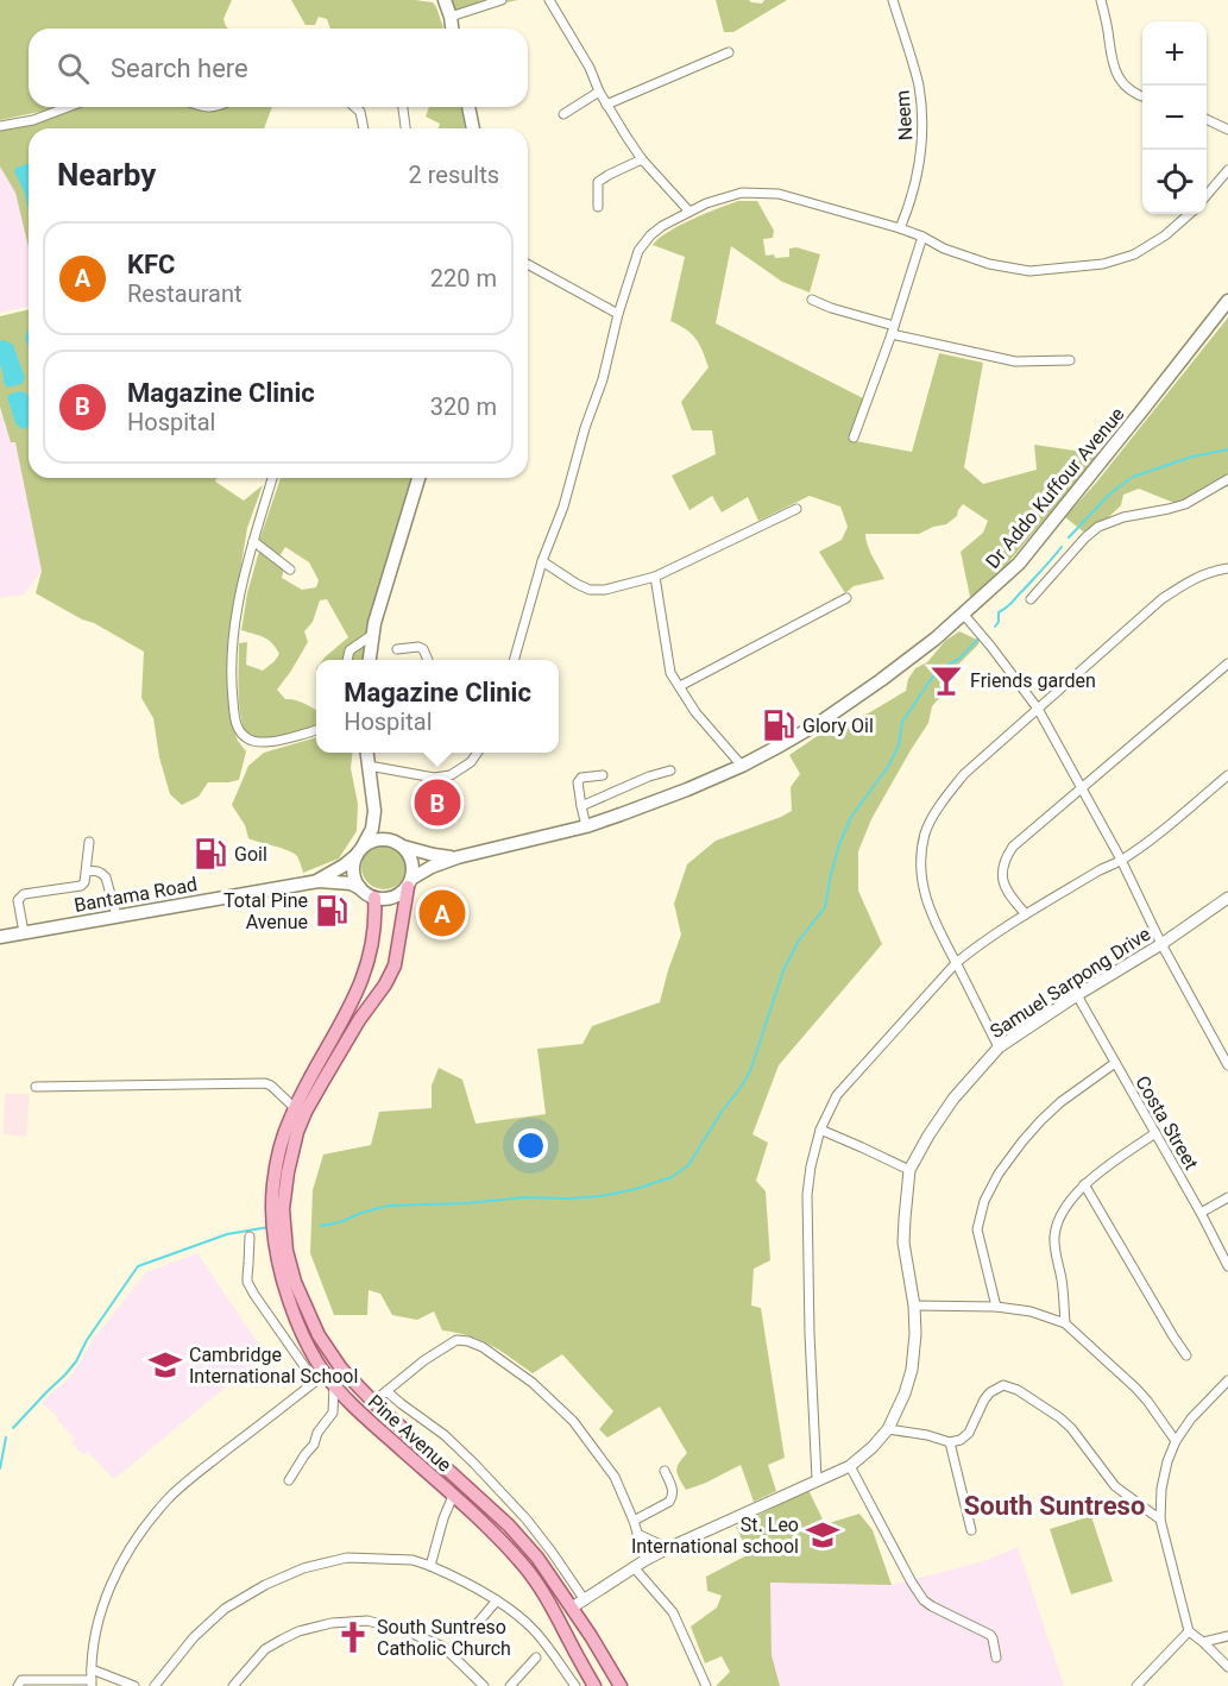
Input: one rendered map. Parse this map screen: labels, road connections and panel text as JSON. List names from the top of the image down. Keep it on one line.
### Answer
{"streets":{"main road":["Dr Addo Kuffour Avenue","Bantama Road","Pine Avenue"],"street":["Neem","Samuel Sarpong Drive","Costa Street"]},"crossings":[["Samuel Sarpong Drive","Costa Street"]],"districts":["South Suntreso"],"places":{"bar":["Friends garden"],"fuel station":["Glory Oil","Goil","Total Pine Avenue"],"school or university":["Cambridge International School","St. Leo International school"],"church":["South Suntreso Catholic Church"]},"page":{"map_buttons":["+","−"],"search":"Search here","heading":["Nearby","2 results"],"list":[{"mark":"A","name":"KFC","note":"Restaurant","value":"220 m"},{"mark":"B","name":"Magazine Clinic","note":"Hospital","value":"320 m"}],"popup":["Magazine Clinic","Hospital"],"pins":["B","A"]}}
